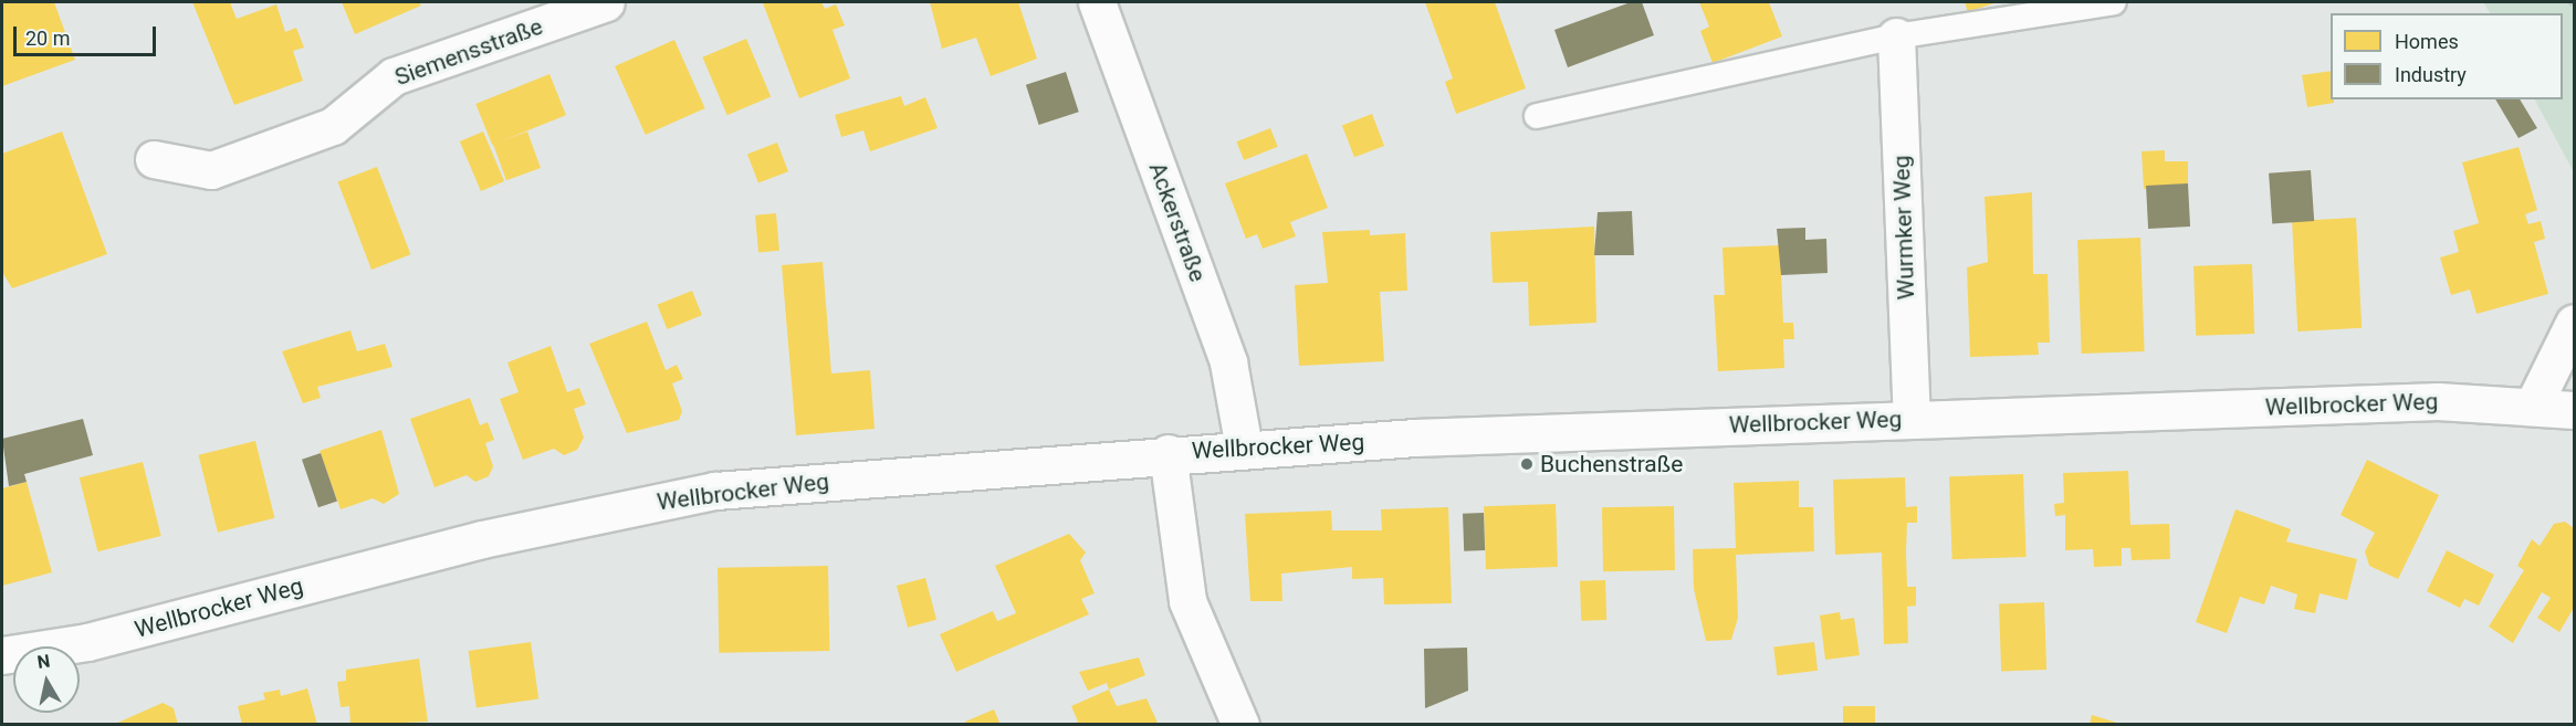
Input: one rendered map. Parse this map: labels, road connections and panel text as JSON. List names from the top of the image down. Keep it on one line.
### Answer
{"streets":{"street":["Siemensstraße","Ackerstraße","Wurmker Weg","Wellbrocker Weg"]},"crossings":[["Ackerstraße","Wellbrocker Weg"],["Wurmker Weg","Wellbrocker Weg"]],"places":["Buchenstraße"],"legend":["Homes","Industry"],"scale_bar":"20 m","north":"top"}
